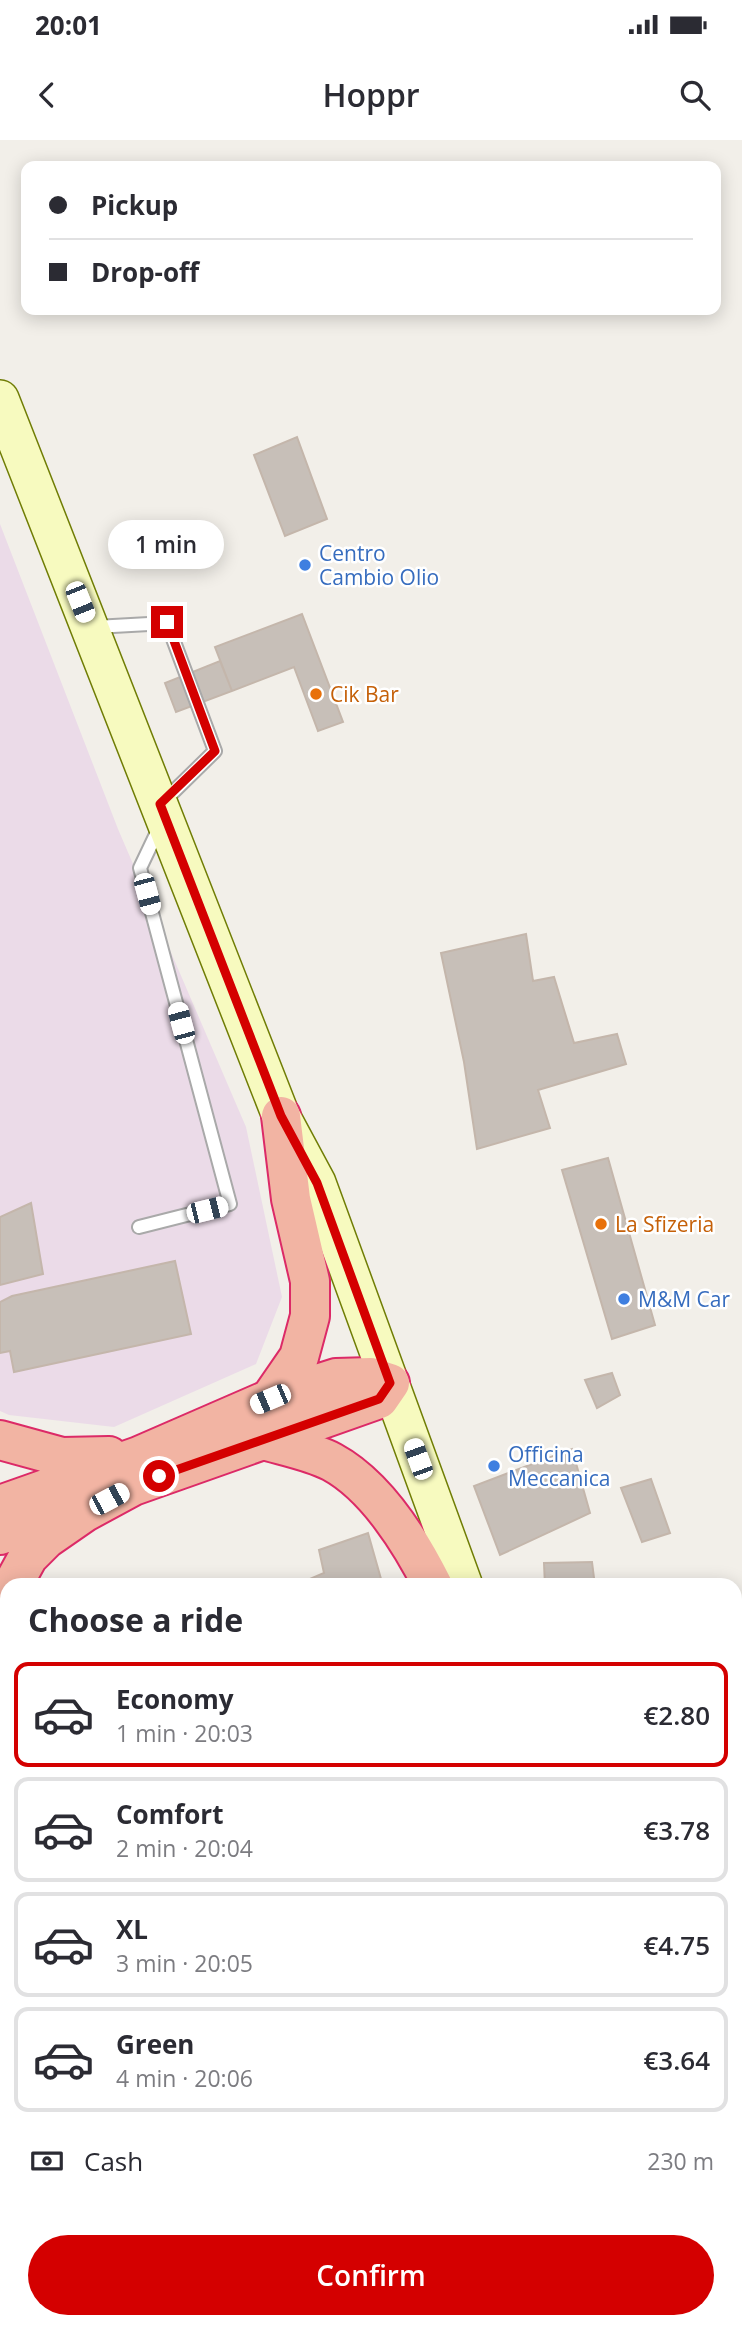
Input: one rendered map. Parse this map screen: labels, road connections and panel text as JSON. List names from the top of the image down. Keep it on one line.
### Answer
{"places":["Centro Cambio Olio","Cik Bar","La Sfizeria","M&M Car","Officina Meccanica"],"page":{"status":"20:01","header":"Hoppr","banner":["Pickup","Drop-off"],"bubble":"1 min","heading":"Choose a ride","list":[{"name":"Economy","note":"1 min · 20:03","value":"€2.80"},{"name":"Comfort","note":"2 min · 20:04","value":"€3.78"},{"name":"XL","note":"3 min · 20:05","value":"€4.75"},{"name":"Green","note":"4 min · 20:06","value":"€3.64"}],"pay":["Cash","230 m"],"buttons":"Confirm"}}
